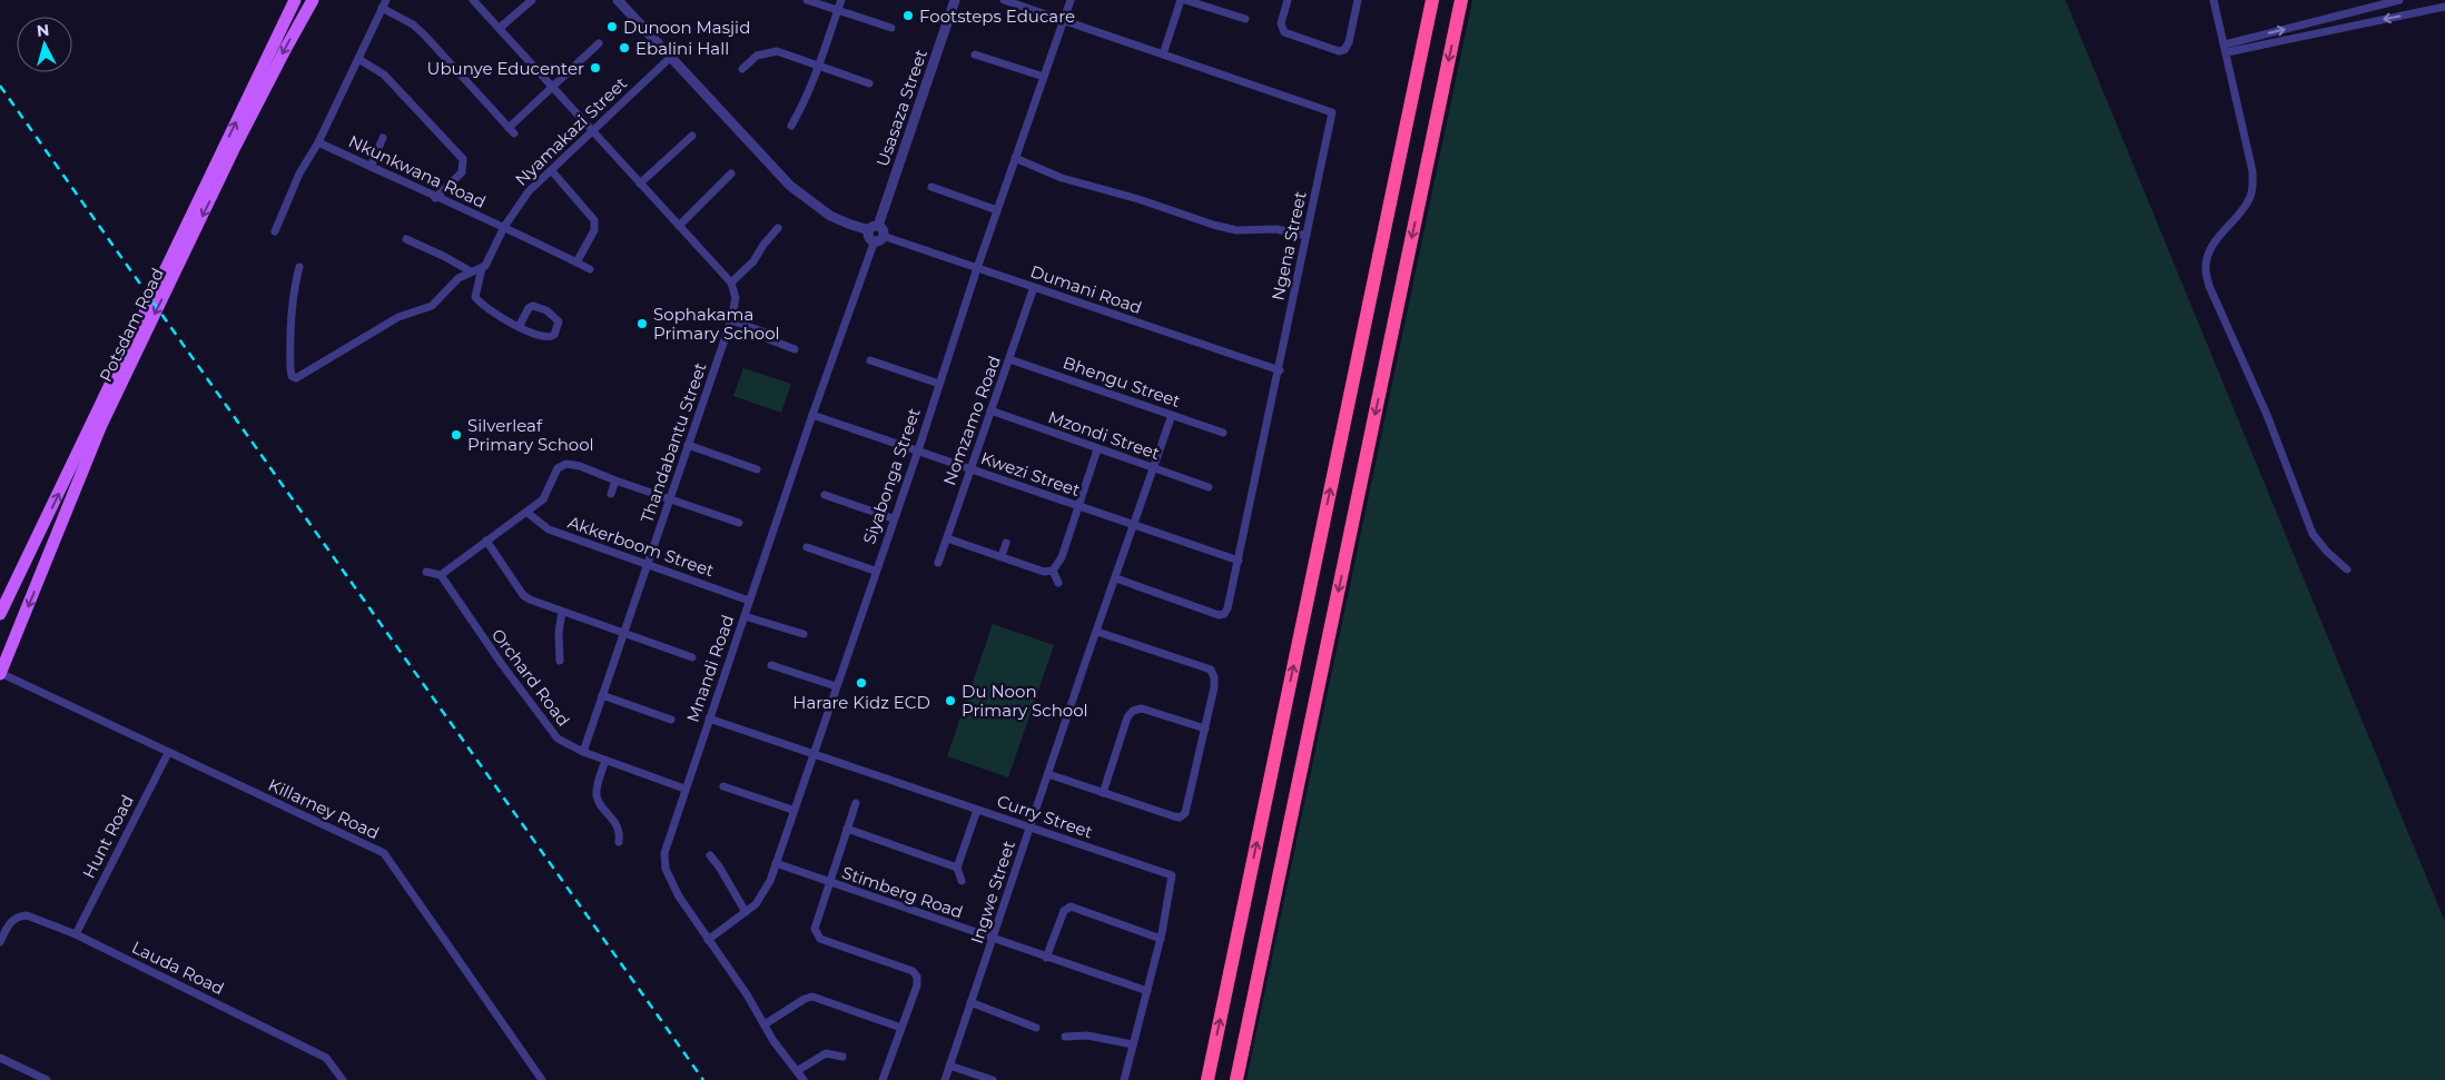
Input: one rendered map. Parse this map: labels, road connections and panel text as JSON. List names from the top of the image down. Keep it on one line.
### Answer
{"streets":{"main road":["Potsdam Road"],"street":["Usasaza Street","Nyamakazi Street","Nkunkwana Road","Ngena Street","Dumani Road","Bhengu Street","Nomzamo Road","Mzondi Street","Thandabantu Street","Kwezi Street","Siyabonga Street","Akkerboom Street","Mnandi Road","Orchard Road","Killarney Road","Curry Street","Hunt Road","Stimberg Road","Ingwe Street","Lauda Road"]},"crossings":[["Nyamakazi Street","Nkunkwana Road"],["Ngena Street","Dumani Road"],["Ngena Street","Kwezi Street"],["Ngena Street","Siyabonga Street"],["Ngena Street","Ingwe Street"],["Dumani Road","Nomzamo Road"],["Dumani Road","Siyabonga Street"],["Dumani Road","Mnandi Road"],["Potsdam Road","Killarney Road"],["Bhengu Street","Nomzamo Road"],["Bhengu Street","Ingwe Street"],["Nomzamo Road","Mzondi Street"],["Nomzamo Road","Kwezi Street"],["Mzondi Street","Ingwe Street"],["Thandabantu Street","Akkerboom Street"],["Thandabantu Street","Orchard Road"],["Kwezi Street","Siyabonga Street"],["Kwezi Street","Mnandi Road"],["Kwezi Street","Ingwe Street"],["Siyabonga Street","Mnandi Road"],["Siyabonga Street","Curry Street"],["Siyabonga Street","Stimberg Road"],["Akkerboom Street","Mnandi Road"],["Mnandi Road","Orchard Road"],["Mnandi Road","Curry Street"],["Killarney Road","Hunt Road"],["Curry Street","Stimberg Road"],["Curry Street","Ingwe Street"],["Hunt Road","Lauda Road"],["Stimberg Road","Ingwe Street"]],"places":["Footsteps Educare","Dunoon Masjid","Ebalini Hall","Ubunye Educenter","Sophakama Primary School","Silverleaf Primary School","Harare Kidz ECD","Du Noon Primary School"],"north":"top"}
